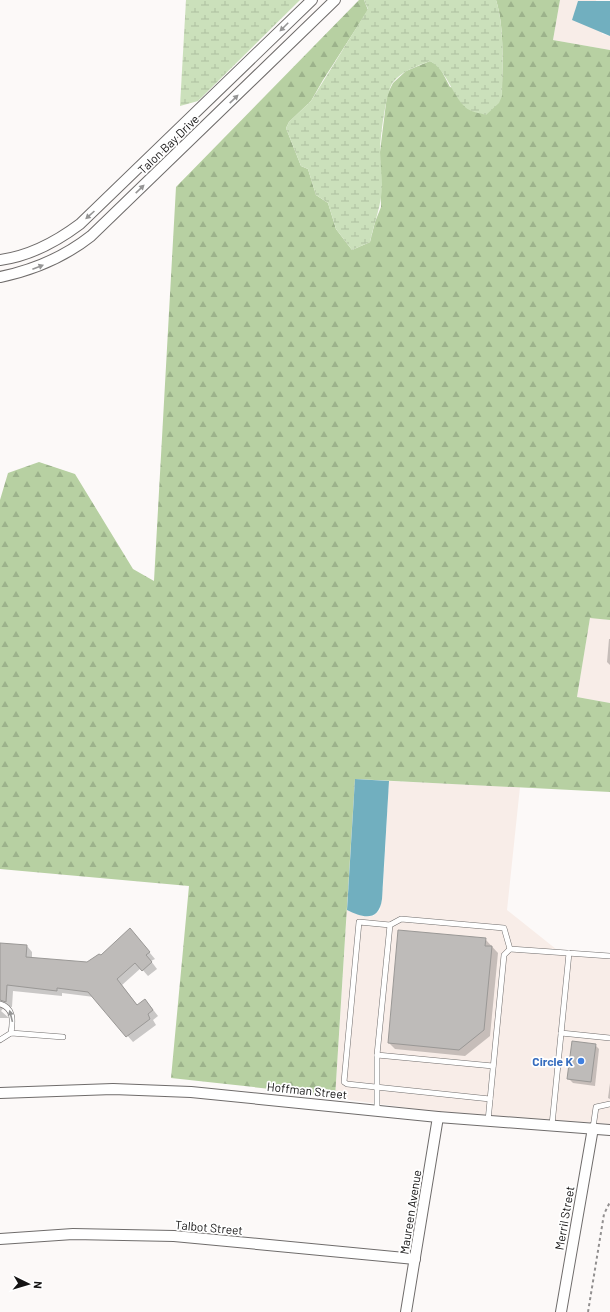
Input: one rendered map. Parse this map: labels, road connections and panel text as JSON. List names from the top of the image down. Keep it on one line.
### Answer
{"streets":{"street":["Talon Bay Drive","Hoffman Street","Maureen Avenue","Merril Street","Talbot Street"]},"crossings":[["Hoffman Street","Maureen Avenue"],["Hoffman Street","Merril Street"],["Maureen Avenue","Talbot Street"]],"places":["Circle K"],"north":"right"}
